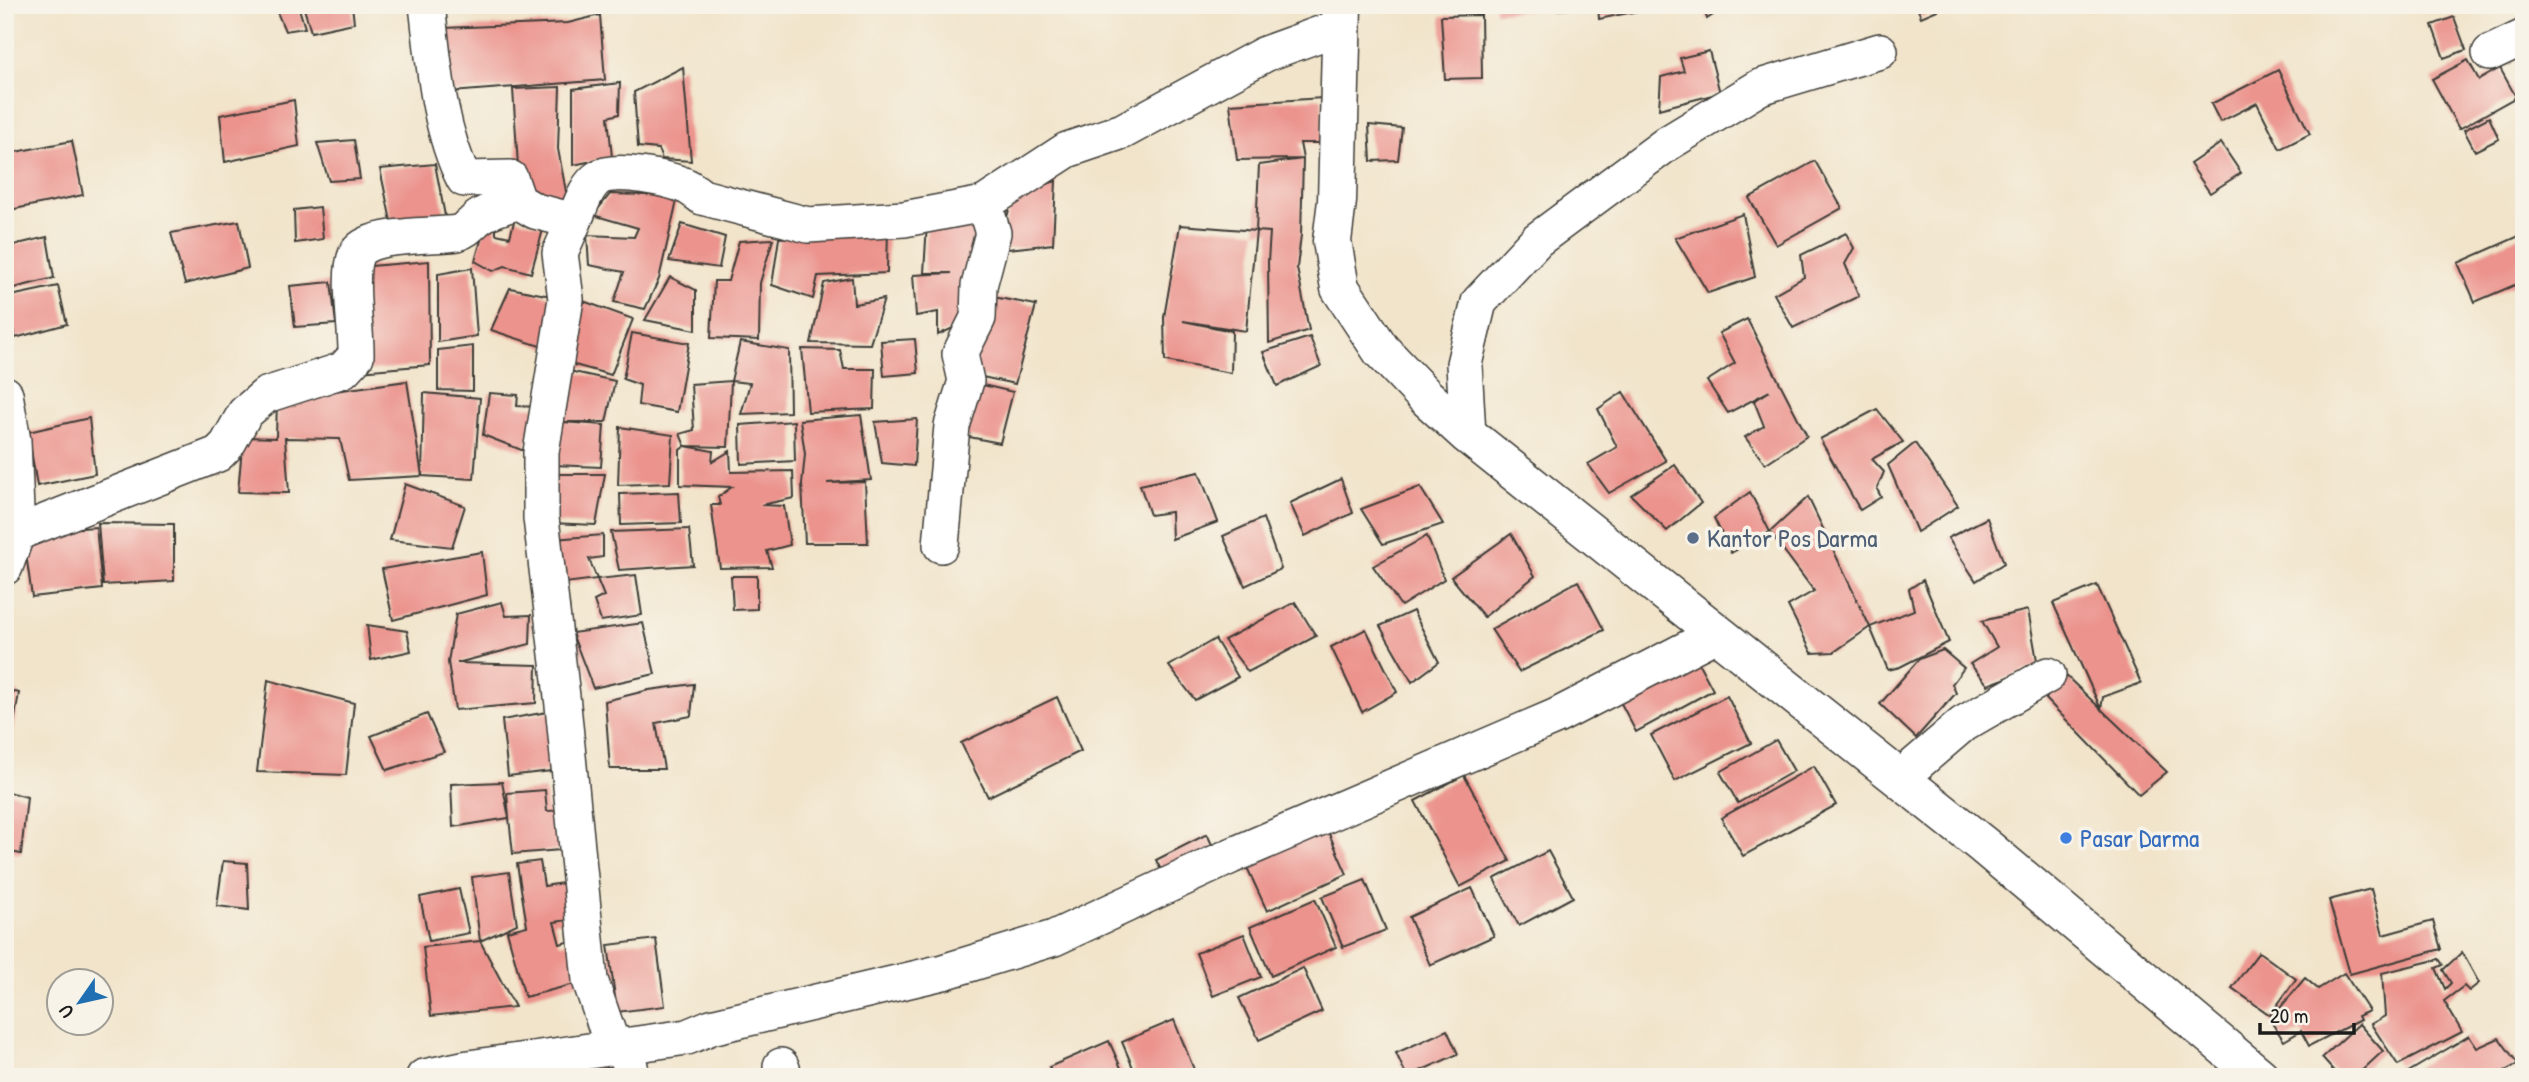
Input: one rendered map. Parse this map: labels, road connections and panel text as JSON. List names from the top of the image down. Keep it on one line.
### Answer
{"places":["Kantor Pos Darma","Pasar Darma"],"scale_bar":"20 m","north":"bottom left"}
